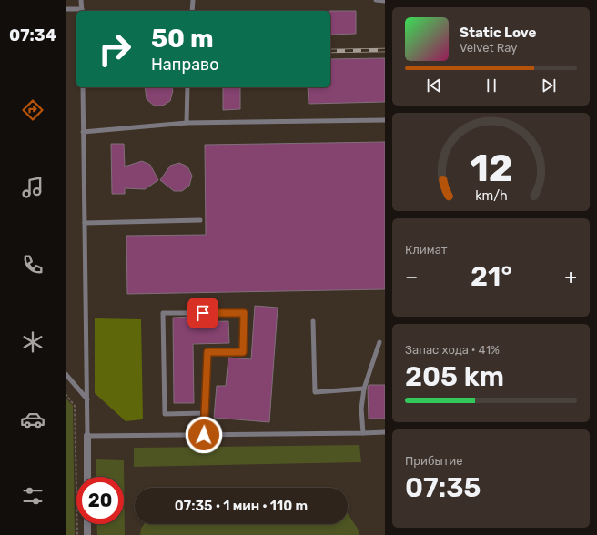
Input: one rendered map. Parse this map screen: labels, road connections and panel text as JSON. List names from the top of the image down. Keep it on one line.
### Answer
{"page":{"tabs":"07:34","turn":["50 m","Направо"],"song":["Static Love","Velvet Ray"],"tile":["Климат",["Запас хода · 41%","205 km"],["Прибытие","07:35"]],"heat":["−","21°","+"],"limit":"20","trip":"07:35 · 1 мин · 110 m","gauge":["12","km/h"]}}
